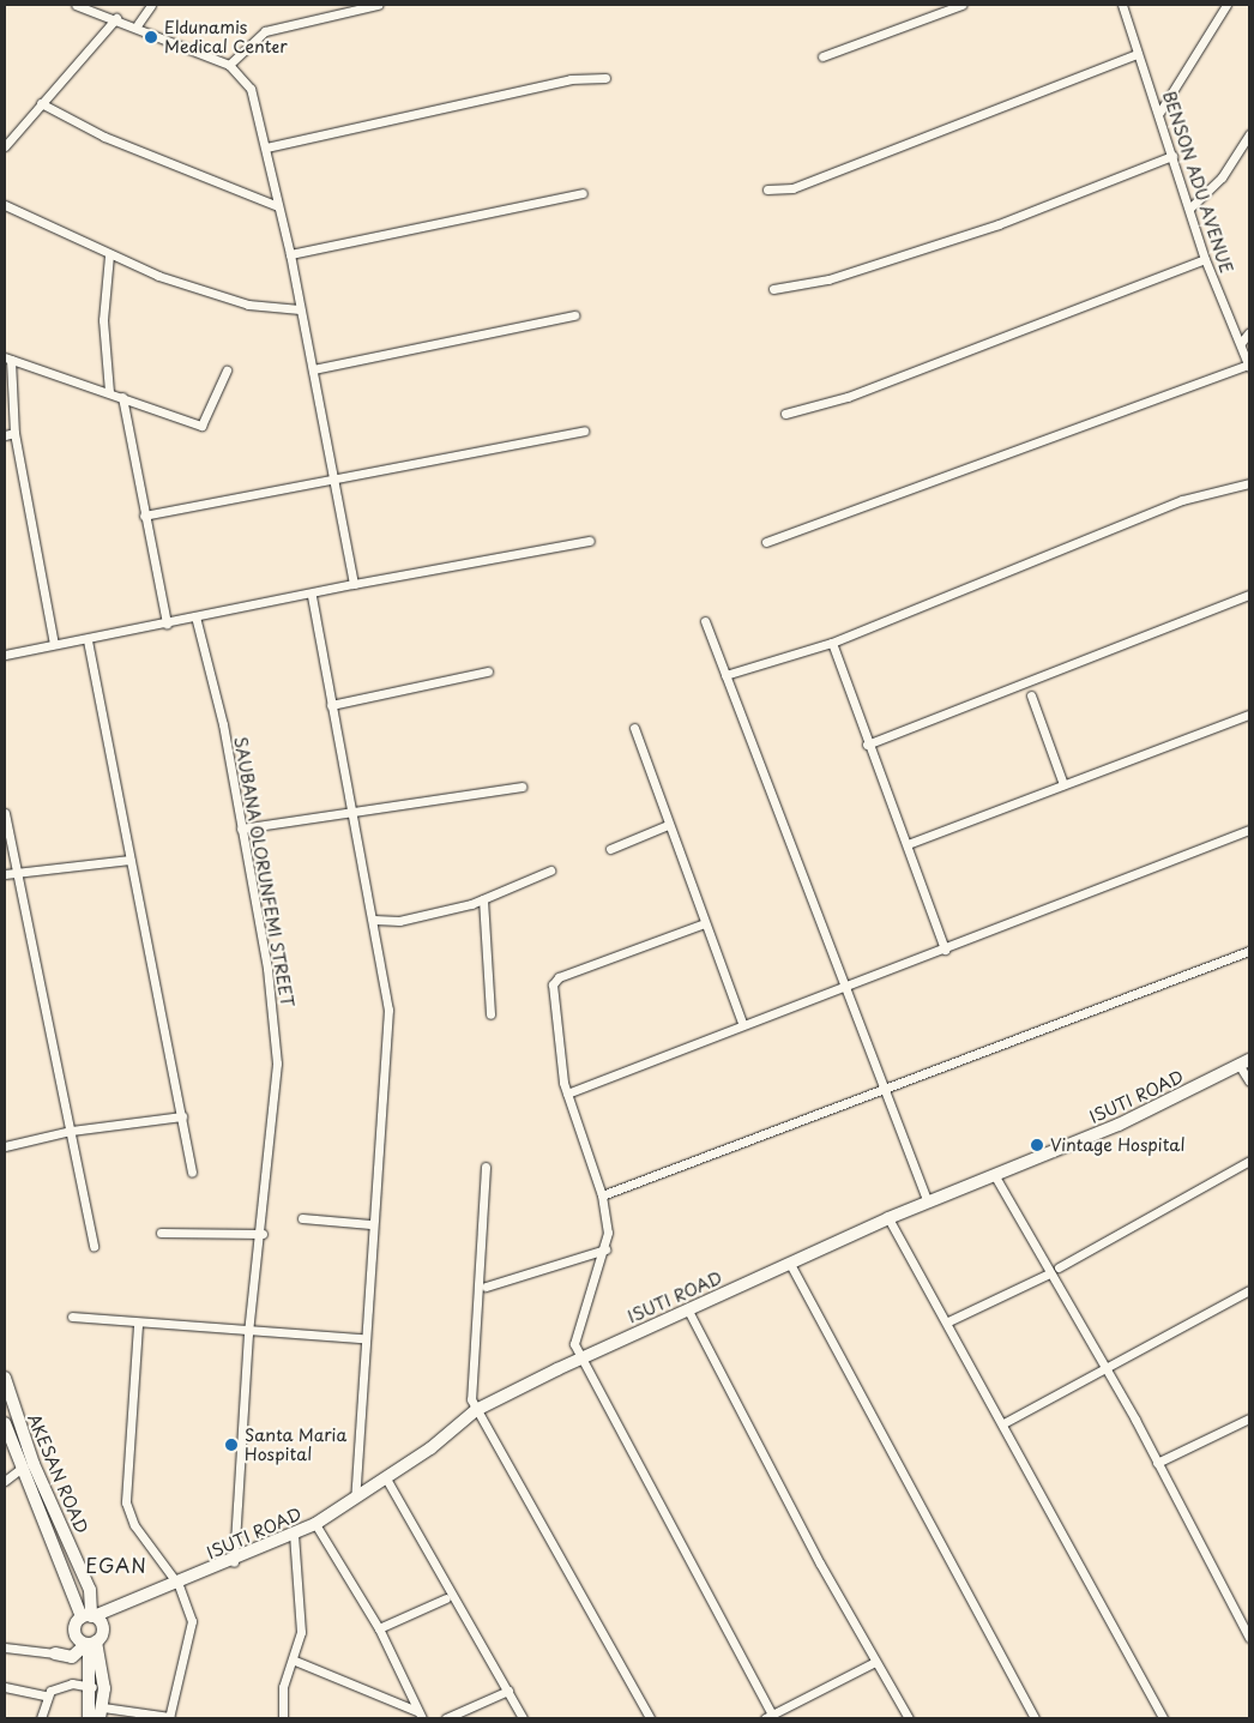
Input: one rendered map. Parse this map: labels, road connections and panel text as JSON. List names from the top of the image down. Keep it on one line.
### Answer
{"streets":{"street":["BENSON ADU AVENUE","SAUBANA OLORUNFEMI STREET","ISUTI ROAD","AKESAN ROAD"]},"crossings":[["SAUBANA OLORUNFEMI STREET","ISUTI ROAD"],["ISUTI ROAD","AKESAN ROAD"]],"districts":["EGAN"],"places":["Eldunamis Medical Center","Vintage Hospital","Santa Maria Hospital"]}
